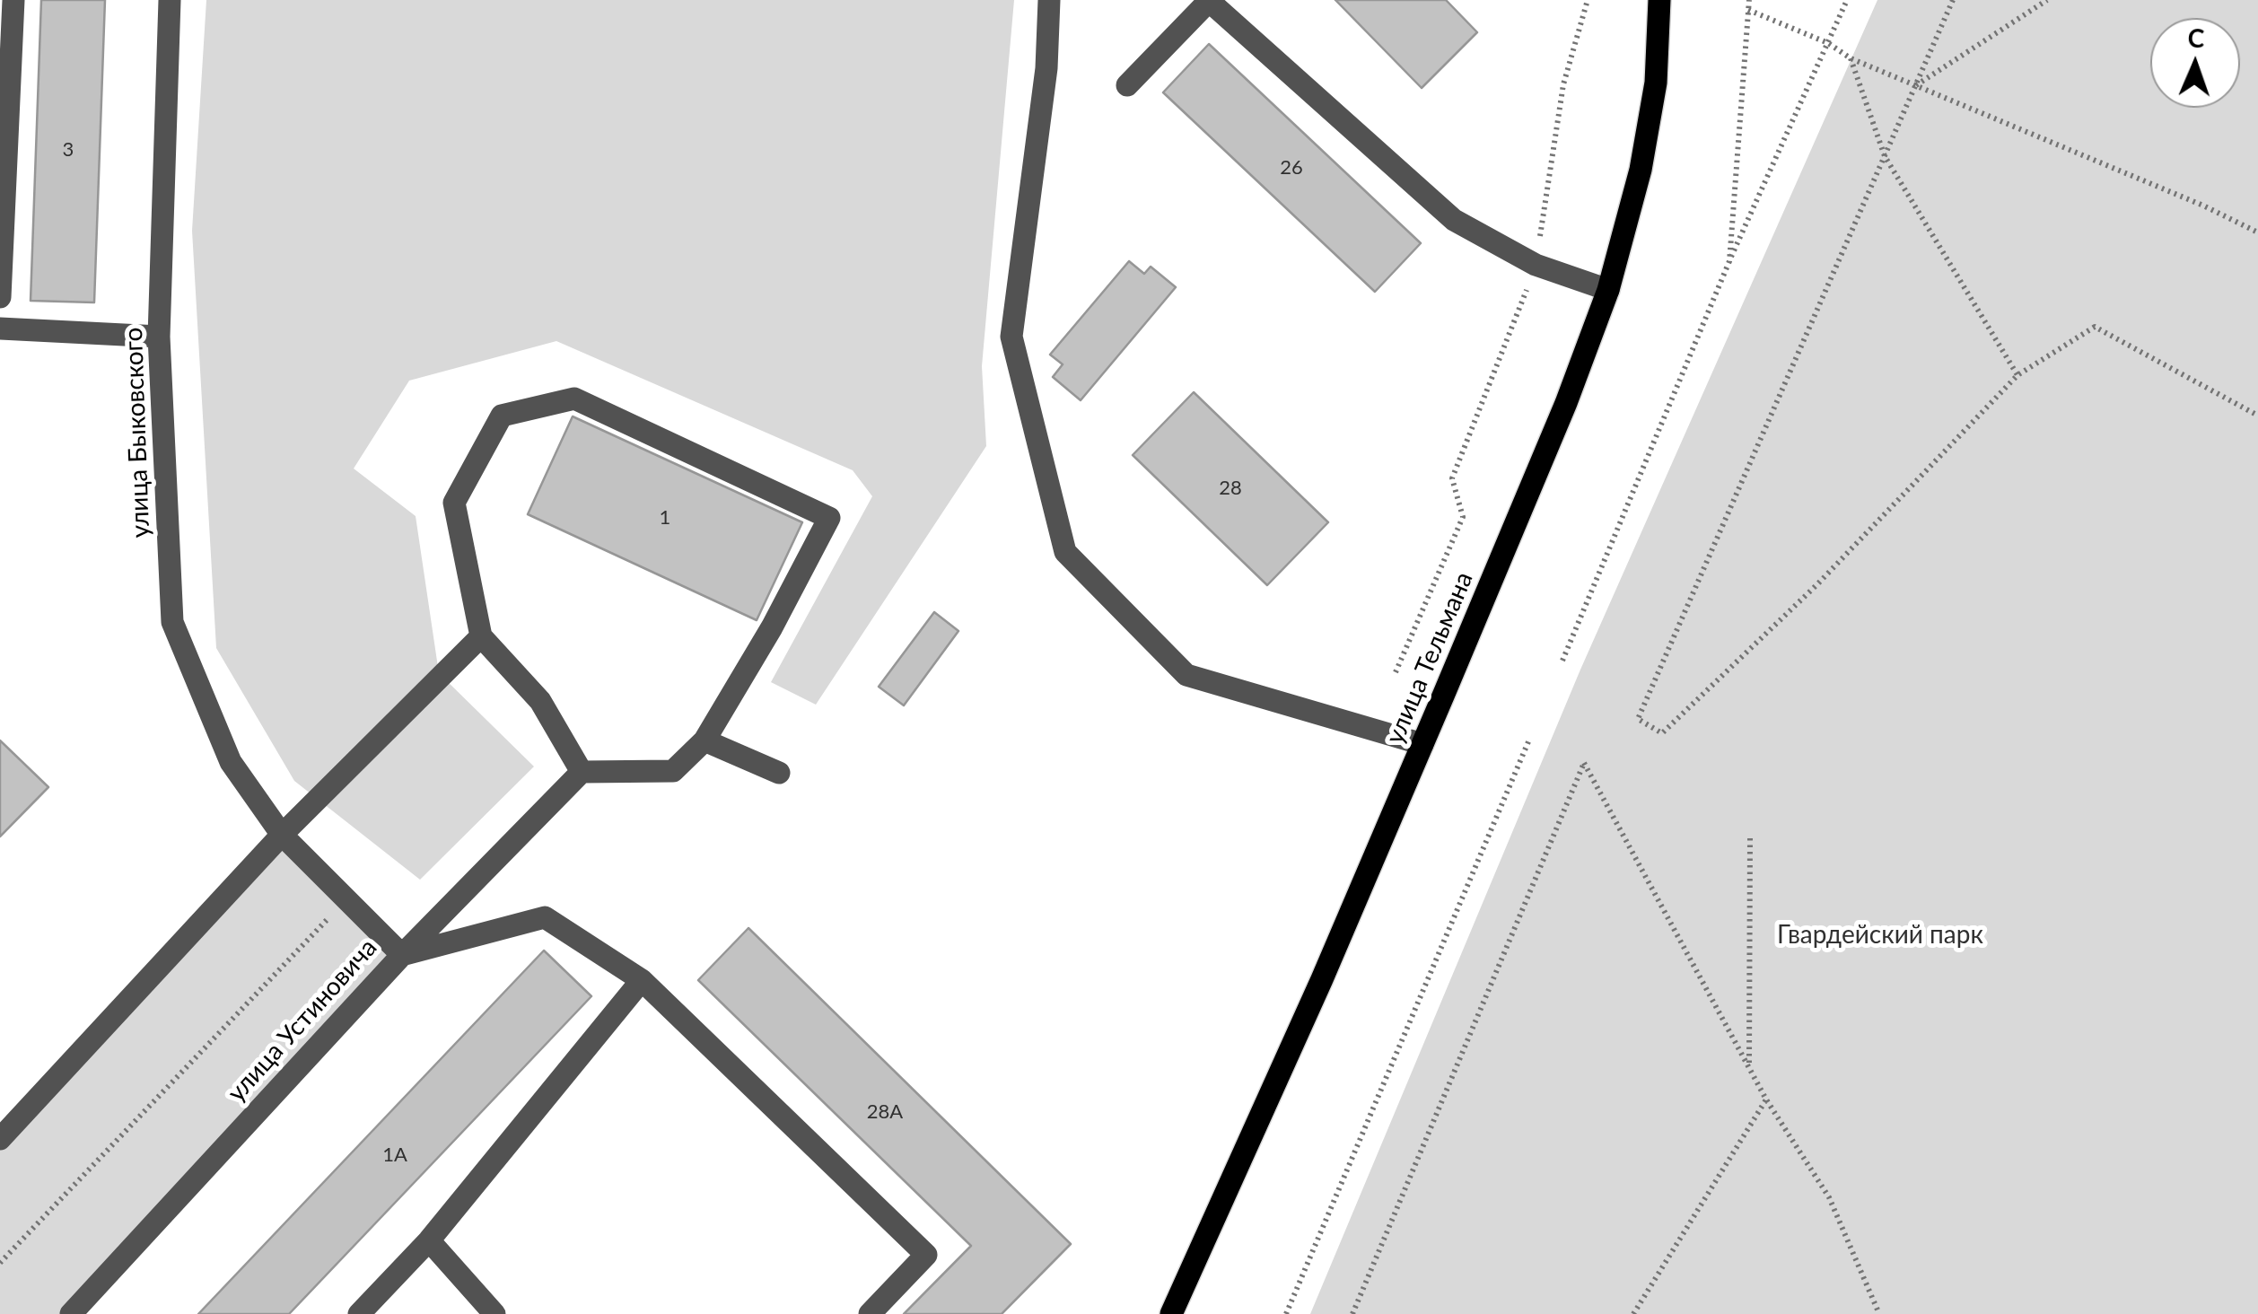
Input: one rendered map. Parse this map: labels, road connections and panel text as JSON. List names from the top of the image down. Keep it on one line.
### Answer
{"streets":{"main road":["улица Тельмана"],"street":["улица Быковского","улица Устиновича"]},"crossings":[["улица Быковского","улица Устиновича"]],"parks":["Гвардейский парк"],"house_numbers":["3","26","28","1","28А","1А"],"north":"top"}
